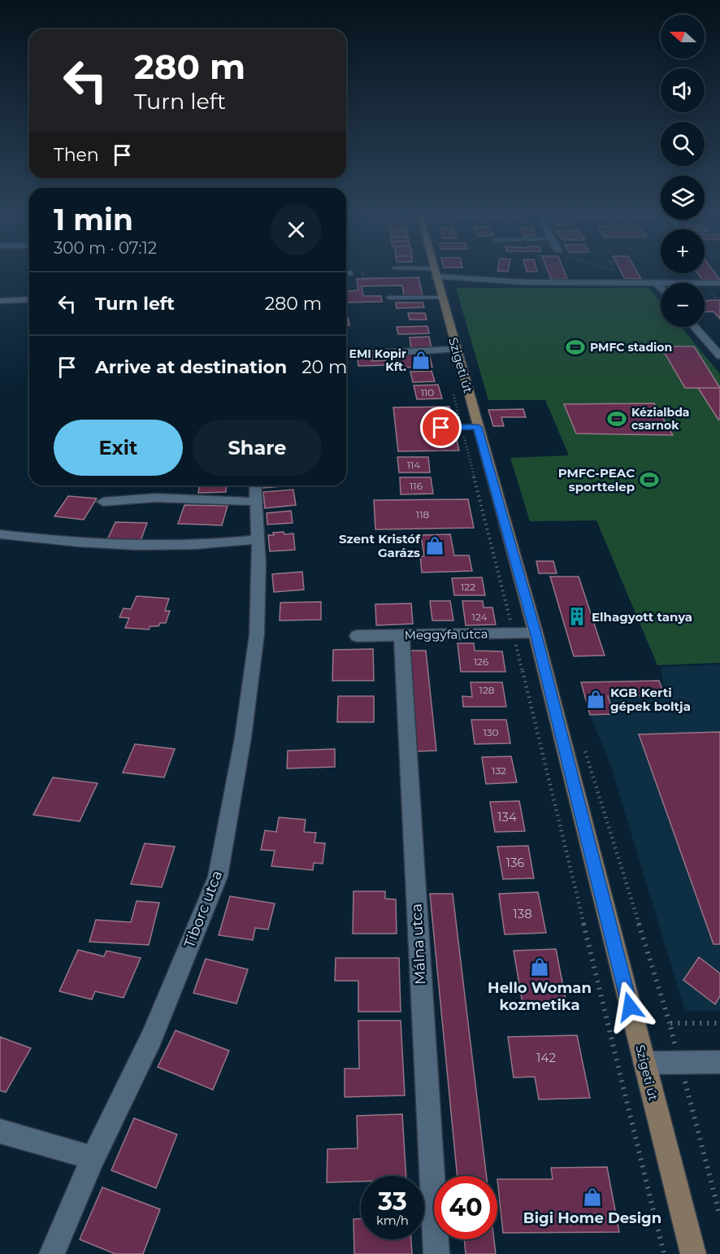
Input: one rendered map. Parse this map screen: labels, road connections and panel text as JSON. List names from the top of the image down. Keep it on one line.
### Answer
{"streets":{"street":["Szigeti út","Meggyfa utca","Tiborc utca","Málna utca"]},"crossings":[["Szigeti út","Meggyfa utca"],["Meggyfa utca","Málna utca"]],"places":{"sports":["PMFC stadion","Kézialbda csarnok","PMFC-PEAC sporttelep"],"shop":["EMI Kopir Kft.","Szent Kristóf Garázs","KGB Kerti gépek boltja","Hello Woman kozmetika","Bigi Home Design"],"building":["Elhagyott tanya"]},"house_numbers":["110","114","116","118","122","124","126","128","130","132","134","136","138","142"],"north":"left","page":{"map_buttons":["+","−"],"turn":["280 m","Turn left"],"then":"Then","heading":["1 min","300 m · 07:12"],"list":[{"name":"Turn left","value":"280 m"},{"name":"Arrive at destination","value":"20 m"}],"buttons":["Exit","Share"],"speed":"33 km/h","limit":"40"}}
